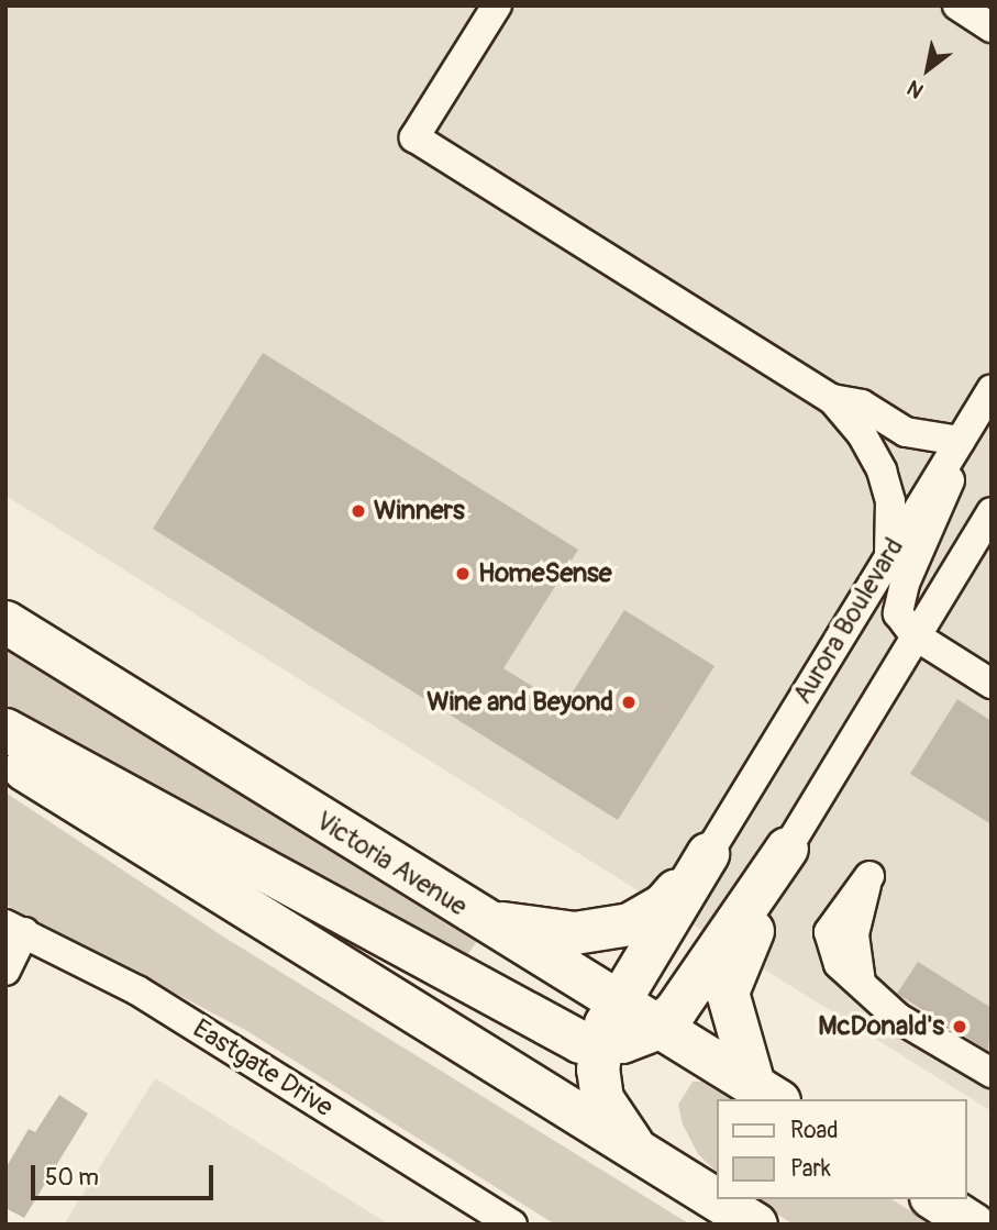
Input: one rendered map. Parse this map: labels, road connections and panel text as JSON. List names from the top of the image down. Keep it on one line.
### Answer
{"streets":{"highway":["Victoria Avenue"],"street":["Aurora Boulevard","Eastgate Drive"]},"places":["Winners","HomeSense","Wine and Beyond","McDonald's"],"legend":["Road","Park"],"scale_bar":"50 m","north":"bottom left"}
